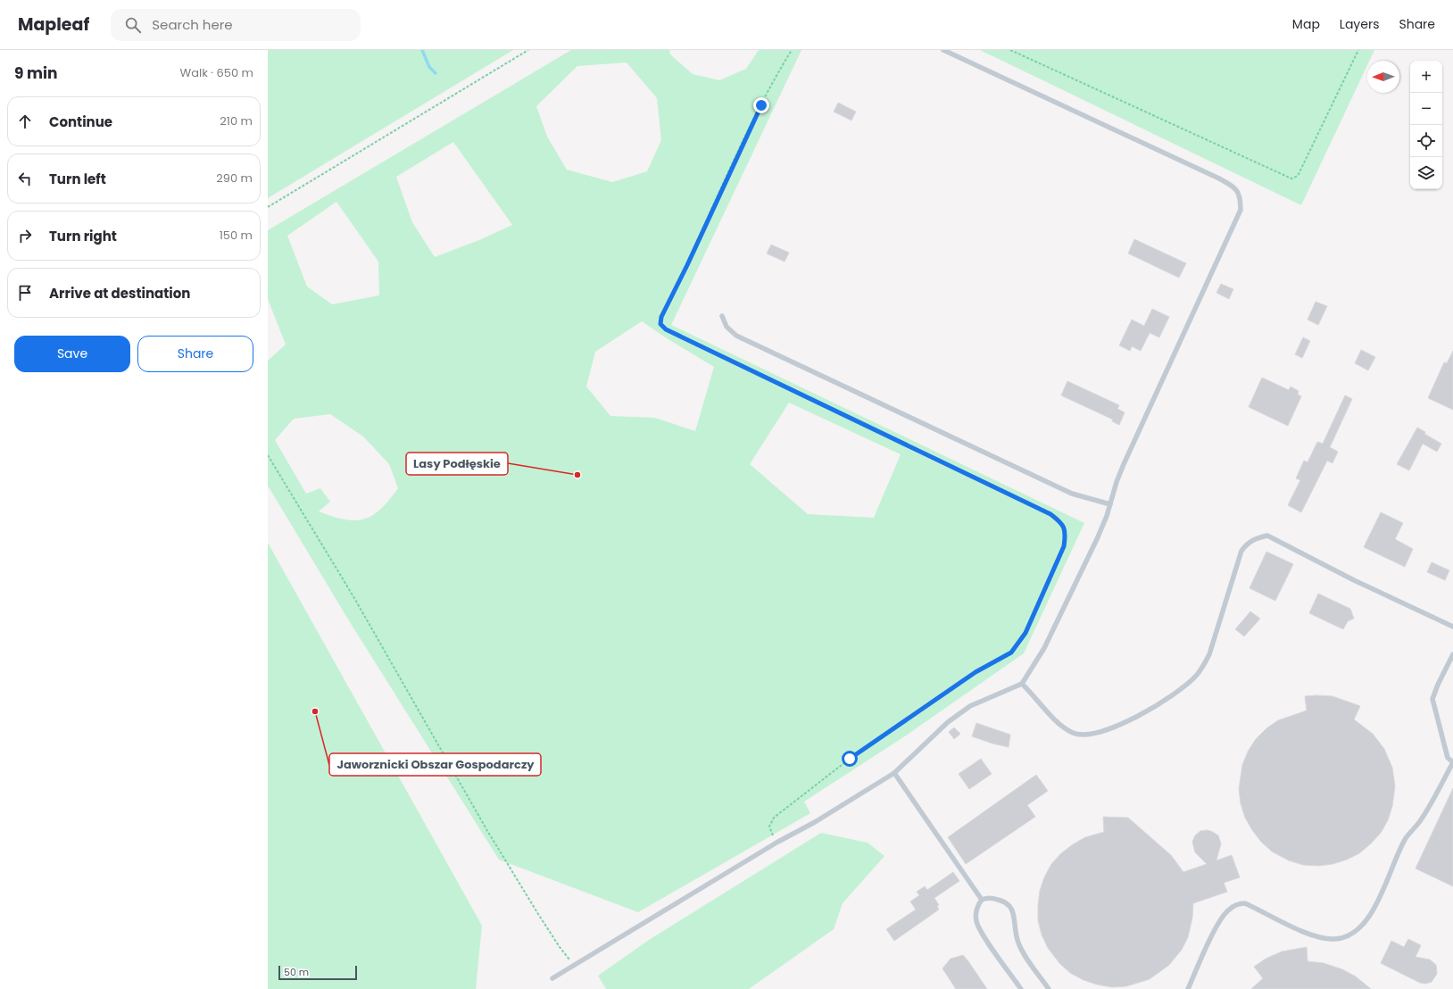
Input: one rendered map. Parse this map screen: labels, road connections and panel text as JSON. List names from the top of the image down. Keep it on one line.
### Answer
{"places":["Lasy Podłęskie","Jaworznicki Obszar Gospodarczy"],"scale_bar":"50 m","north":"left","page":{"header":"Mapleaf","search":"Search here","nav":["Map","Layers","Share"],"heading":["9 min","Walk · 650 m"],"map_buttons":["+","−"],"list":[["Continue","210 m"],["Turn left","290 m"],["Turn right","150 m"],"Arrive at destination"],"buttons":["Save","Share"],"scale":"50 m"}}
